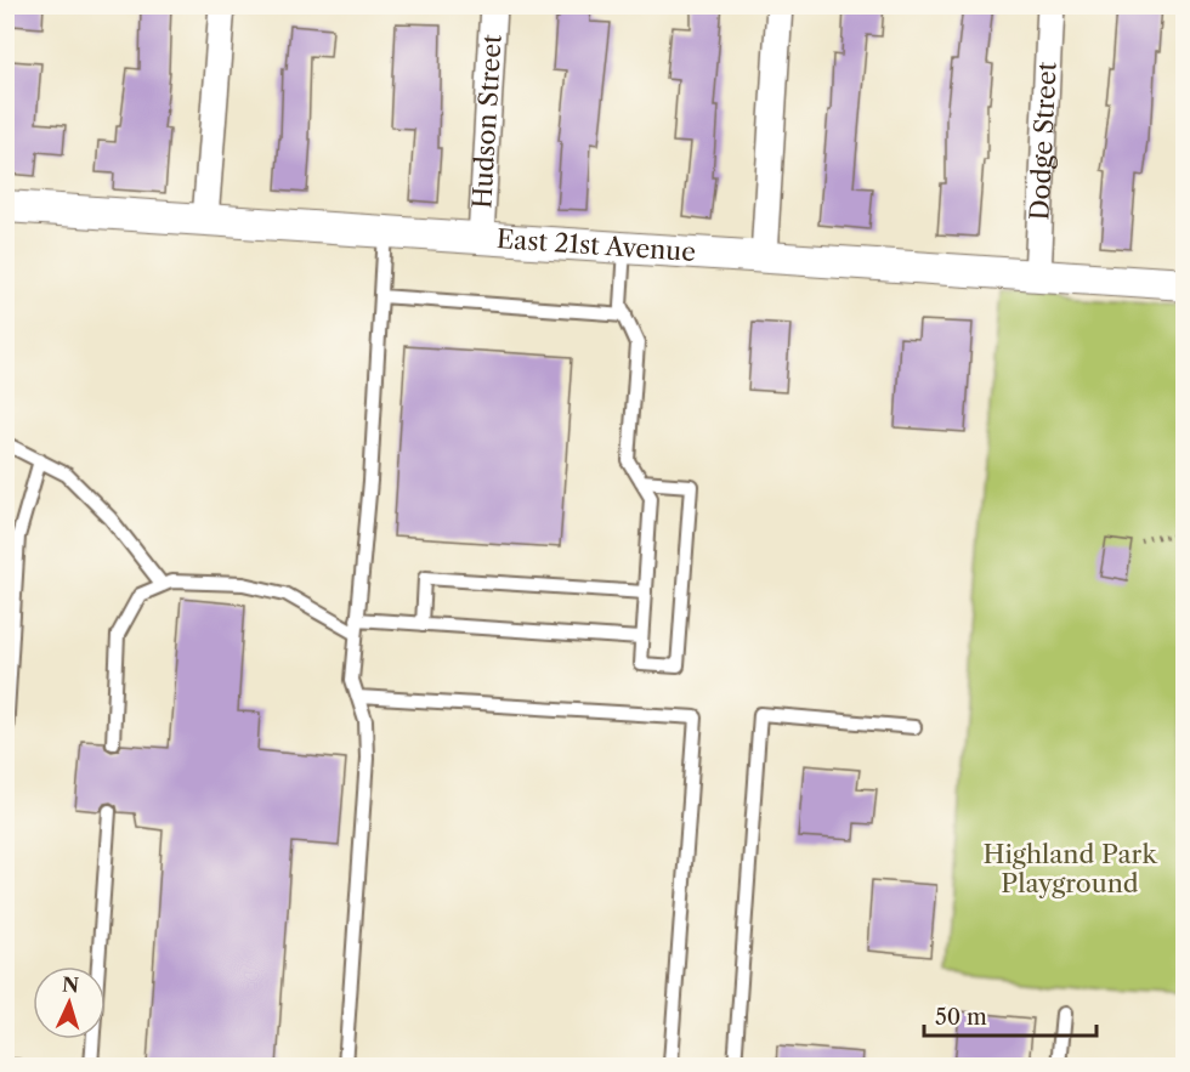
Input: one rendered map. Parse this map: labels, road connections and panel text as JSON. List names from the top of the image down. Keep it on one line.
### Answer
{"streets":{"street":["Hudson Street","Dodge Street","East 21st Avenue"]},"crossings":[["Hudson Street","East 21st Avenue"],["Dodge Street","East 21st Avenue"]],"parks":["Highland Park Playground"],"scale_bar":"50 m","north":"top"}
